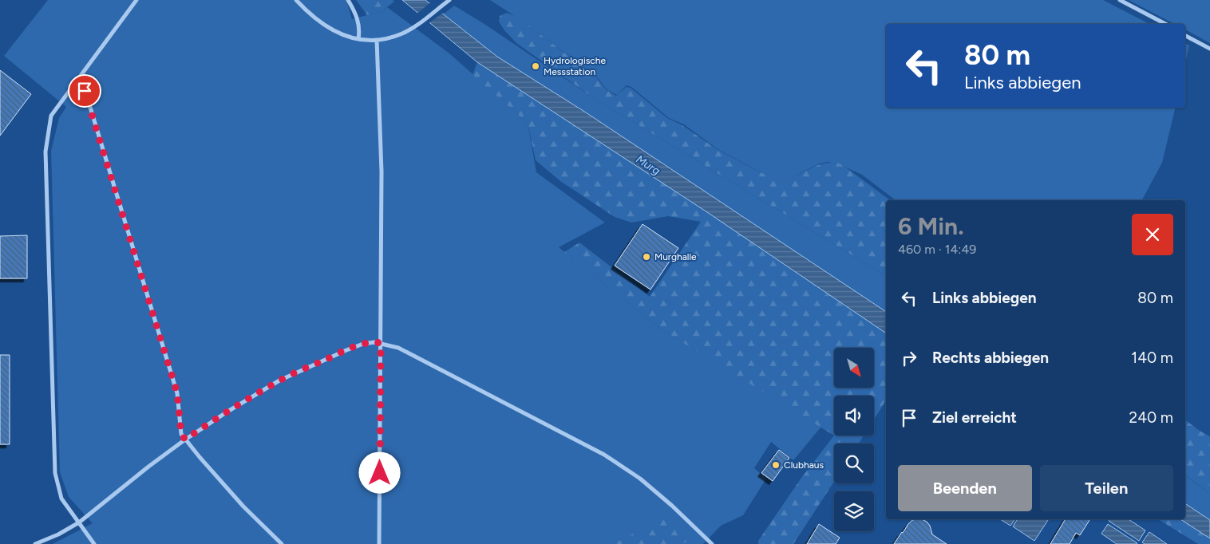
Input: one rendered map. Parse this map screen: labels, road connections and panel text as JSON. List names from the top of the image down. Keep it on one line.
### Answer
{"water":["Murg"],"places":["Hydrologische Messstation","Murghalle","Clubhaus"],"north":"bottom right","page":{"turn":["80 m","Links abbiegen"],"heading":["6 Min.","460 m · 14:49"],"list":[{"name":"Links abbiegen","value":"80 m"},{"name":"Rechts abbiegen","value":"140 m"},{"name":"Ziel erreicht","value":"240 m"}],"buttons":["Beenden","Teilen"]}}
